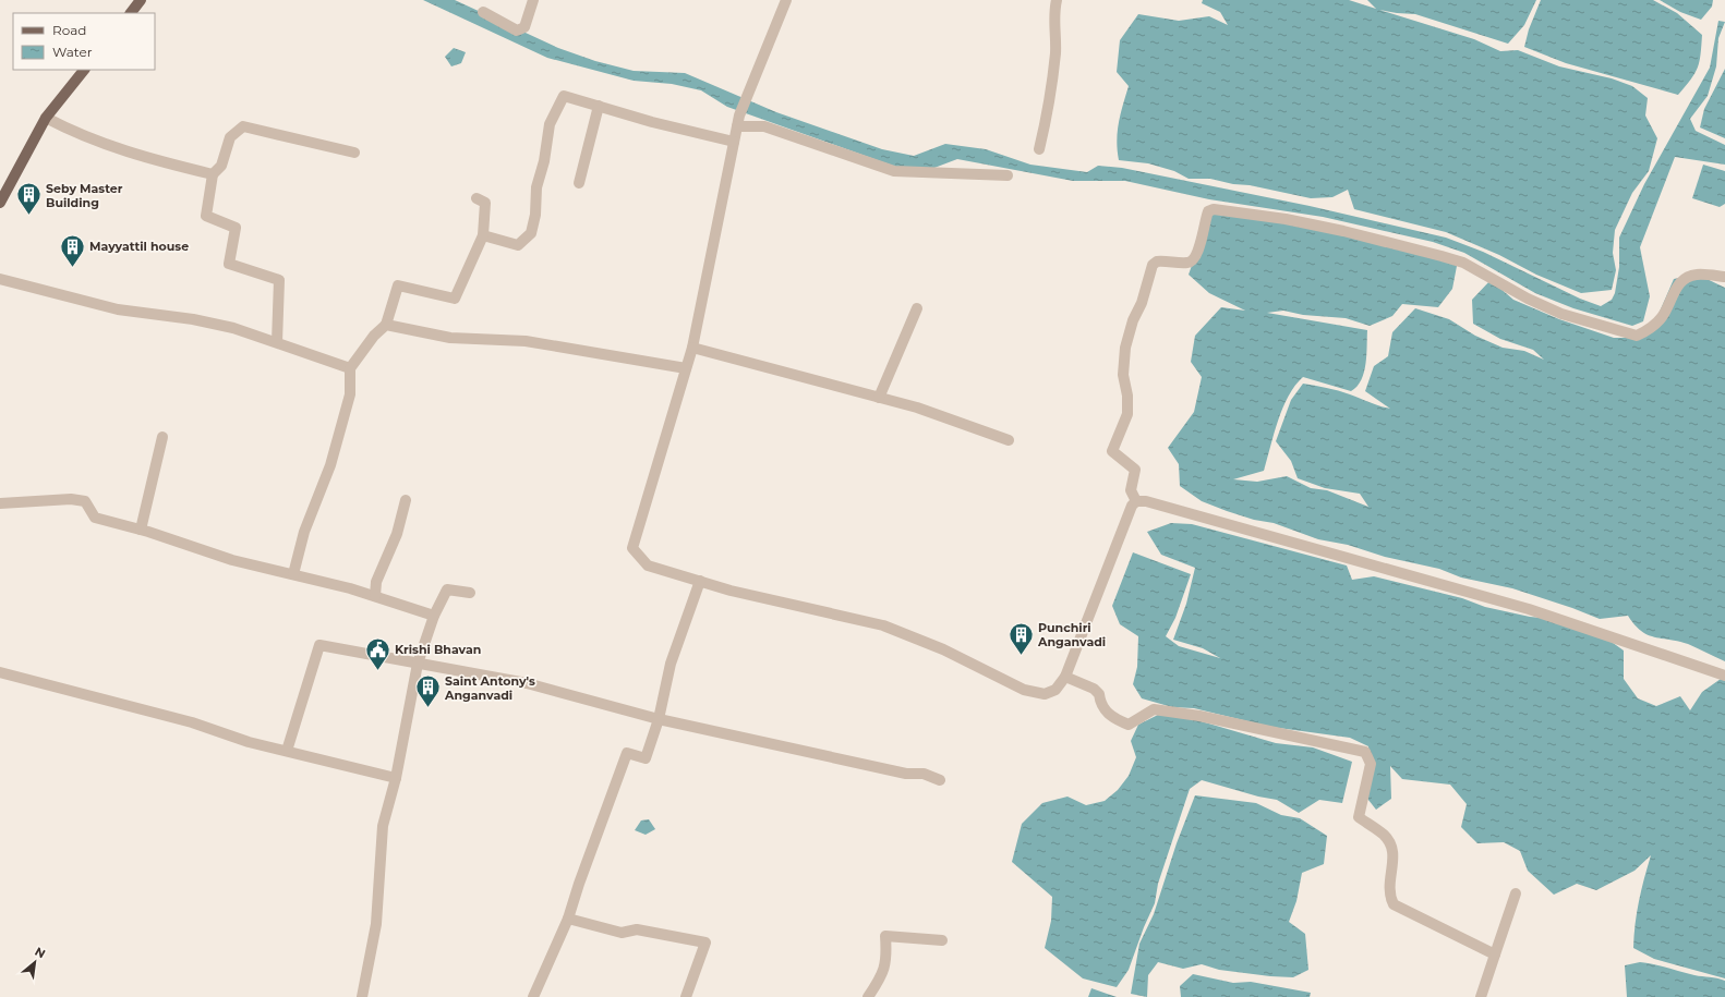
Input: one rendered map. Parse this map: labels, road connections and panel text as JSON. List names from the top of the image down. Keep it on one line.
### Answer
{"places":{"building":["Seby Master Building","Mayyattil house","Punchiri Anganvadi","Saint Antony's Anganvadi"],"public building":["Krishi Bhavan"]},"legend":["Road","Water"],"north":"top right"}
